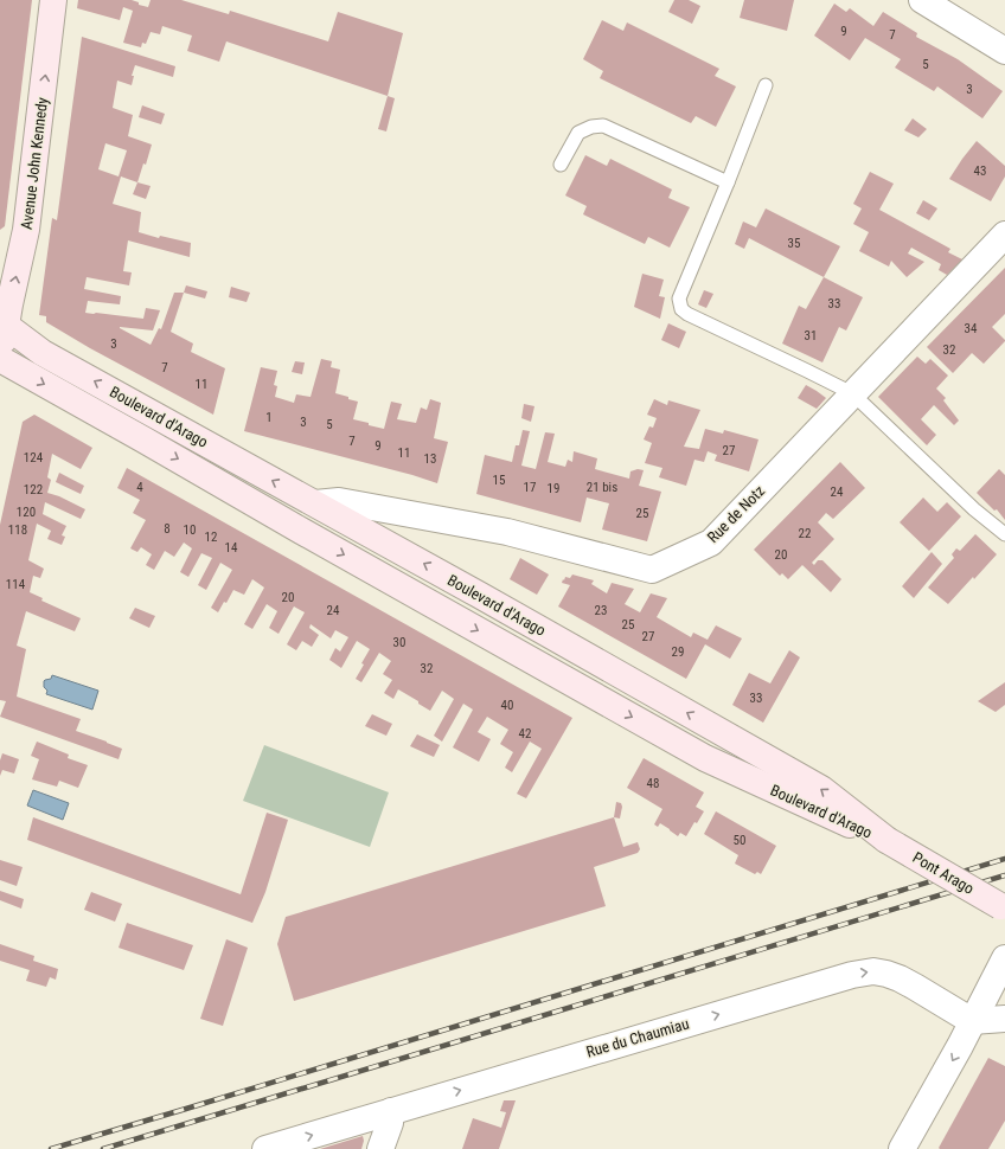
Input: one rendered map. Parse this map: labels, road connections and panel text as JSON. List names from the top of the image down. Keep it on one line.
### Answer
{"streets":{"main road":["Avenue John Kennedy","Boulevard d'Arago","Pont Arago"],"street":["Rue de Notz","Rue du Chaumiau"]},"crossings":[["Avenue John Kennedy","Boulevard d'Arago"],["Boulevard d'Arago","Rue de Notz"],["Boulevard d'Arago","Pont Arago"]],"one_way":["Avenue John Kennedy","Rue du Chaumiau"],"house_numbers":["9","7","5","3","43","35","33","34","31","3","32","7","11","1","3","5","7","9","27","11","124","13","15","4","17","21 bis","19","122","24","120","25","8","118","10","22","12","14","20","114","20","24","23","25","27","30","29","32","33","40","42","48","50"]}
